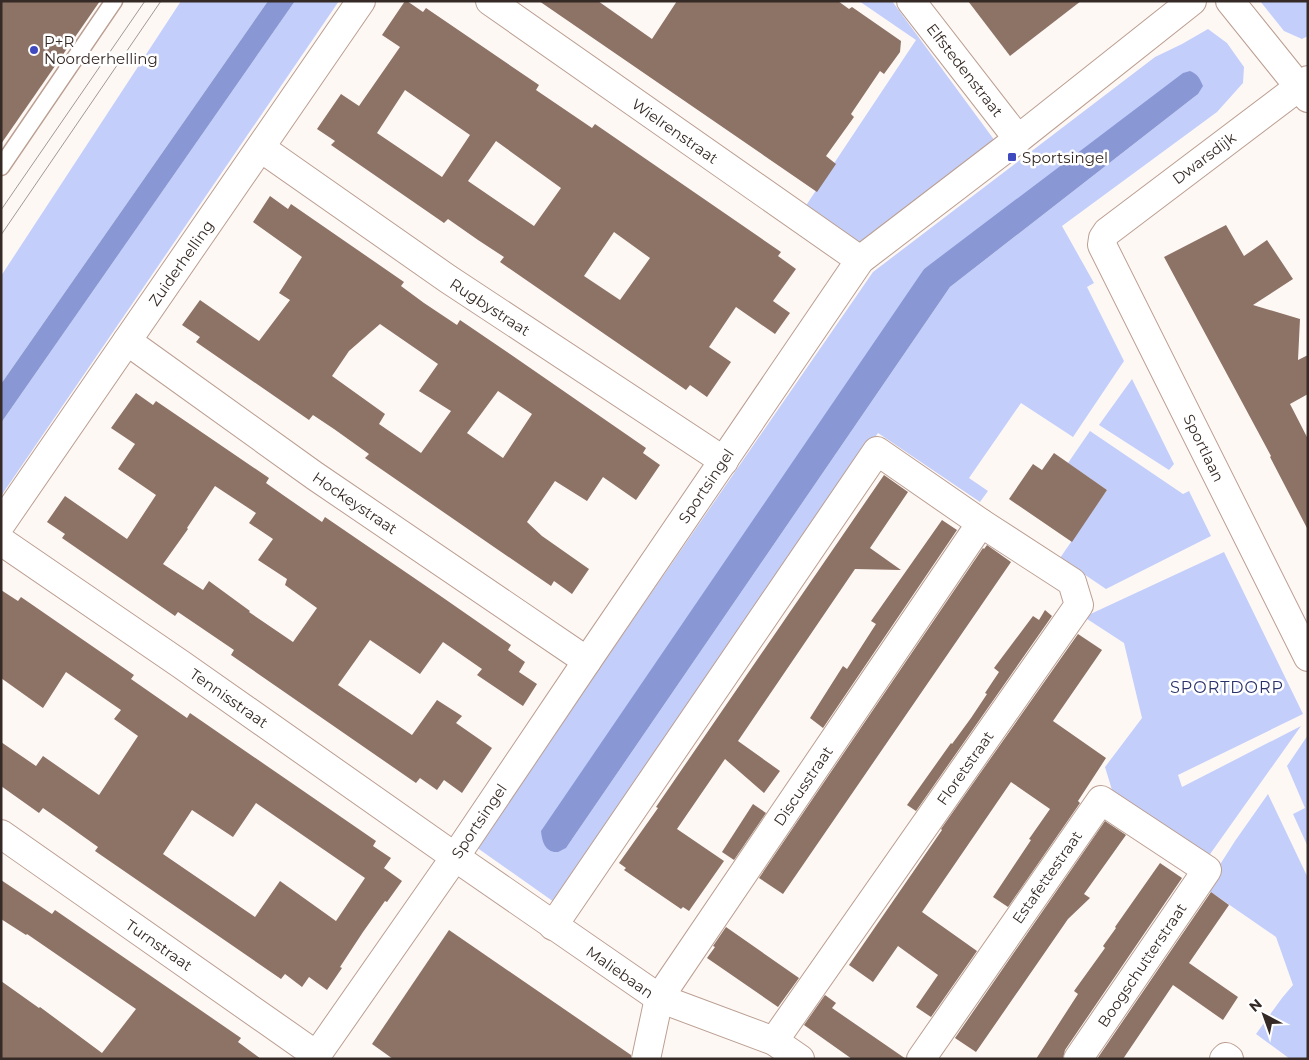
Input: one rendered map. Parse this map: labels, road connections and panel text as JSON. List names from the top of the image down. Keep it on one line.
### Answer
{"streets":{"street":["Elfstedenstraat","Wielrenstraat","Dwarsdijk","Zuiderhelling","Rugbystraat","Sportlaan","Sportsingel","Hockeystraat","Tennisstraat","Floretstraat","Discusstraat","Estafettestraat","Turnstraat","Boogschutterstraat","Maliebaan"]},"crossings":[["Elfstedenstraat","Sportsingel"],["Wielrenstraat","Sportsingel"],["Dwarsdijk","Sportlaan"],["Zuiderhelling","Rugbystraat"],["Zuiderhelling","Hockeystraat"],["Rugbystraat","Sportsingel"],["Sportsingel","Hockeystraat"],["Sportsingel","Tennisstraat"],["Sportsingel","Turnstraat"],["Sportsingel","Maliebaan"],["Tennisstraat","Maliebaan"],["Floretstraat","Discusstraat"],["Floretstraat","Maliebaan"],["Discusstraat","Maliebaan"],["Estafettestraat","Boogschutterstraat"]],"districts":["SPORTDORP"],"places":{"other":["P+R Noorderhelling"],"transit":["Sportsingel"]},"north":"top left"}
